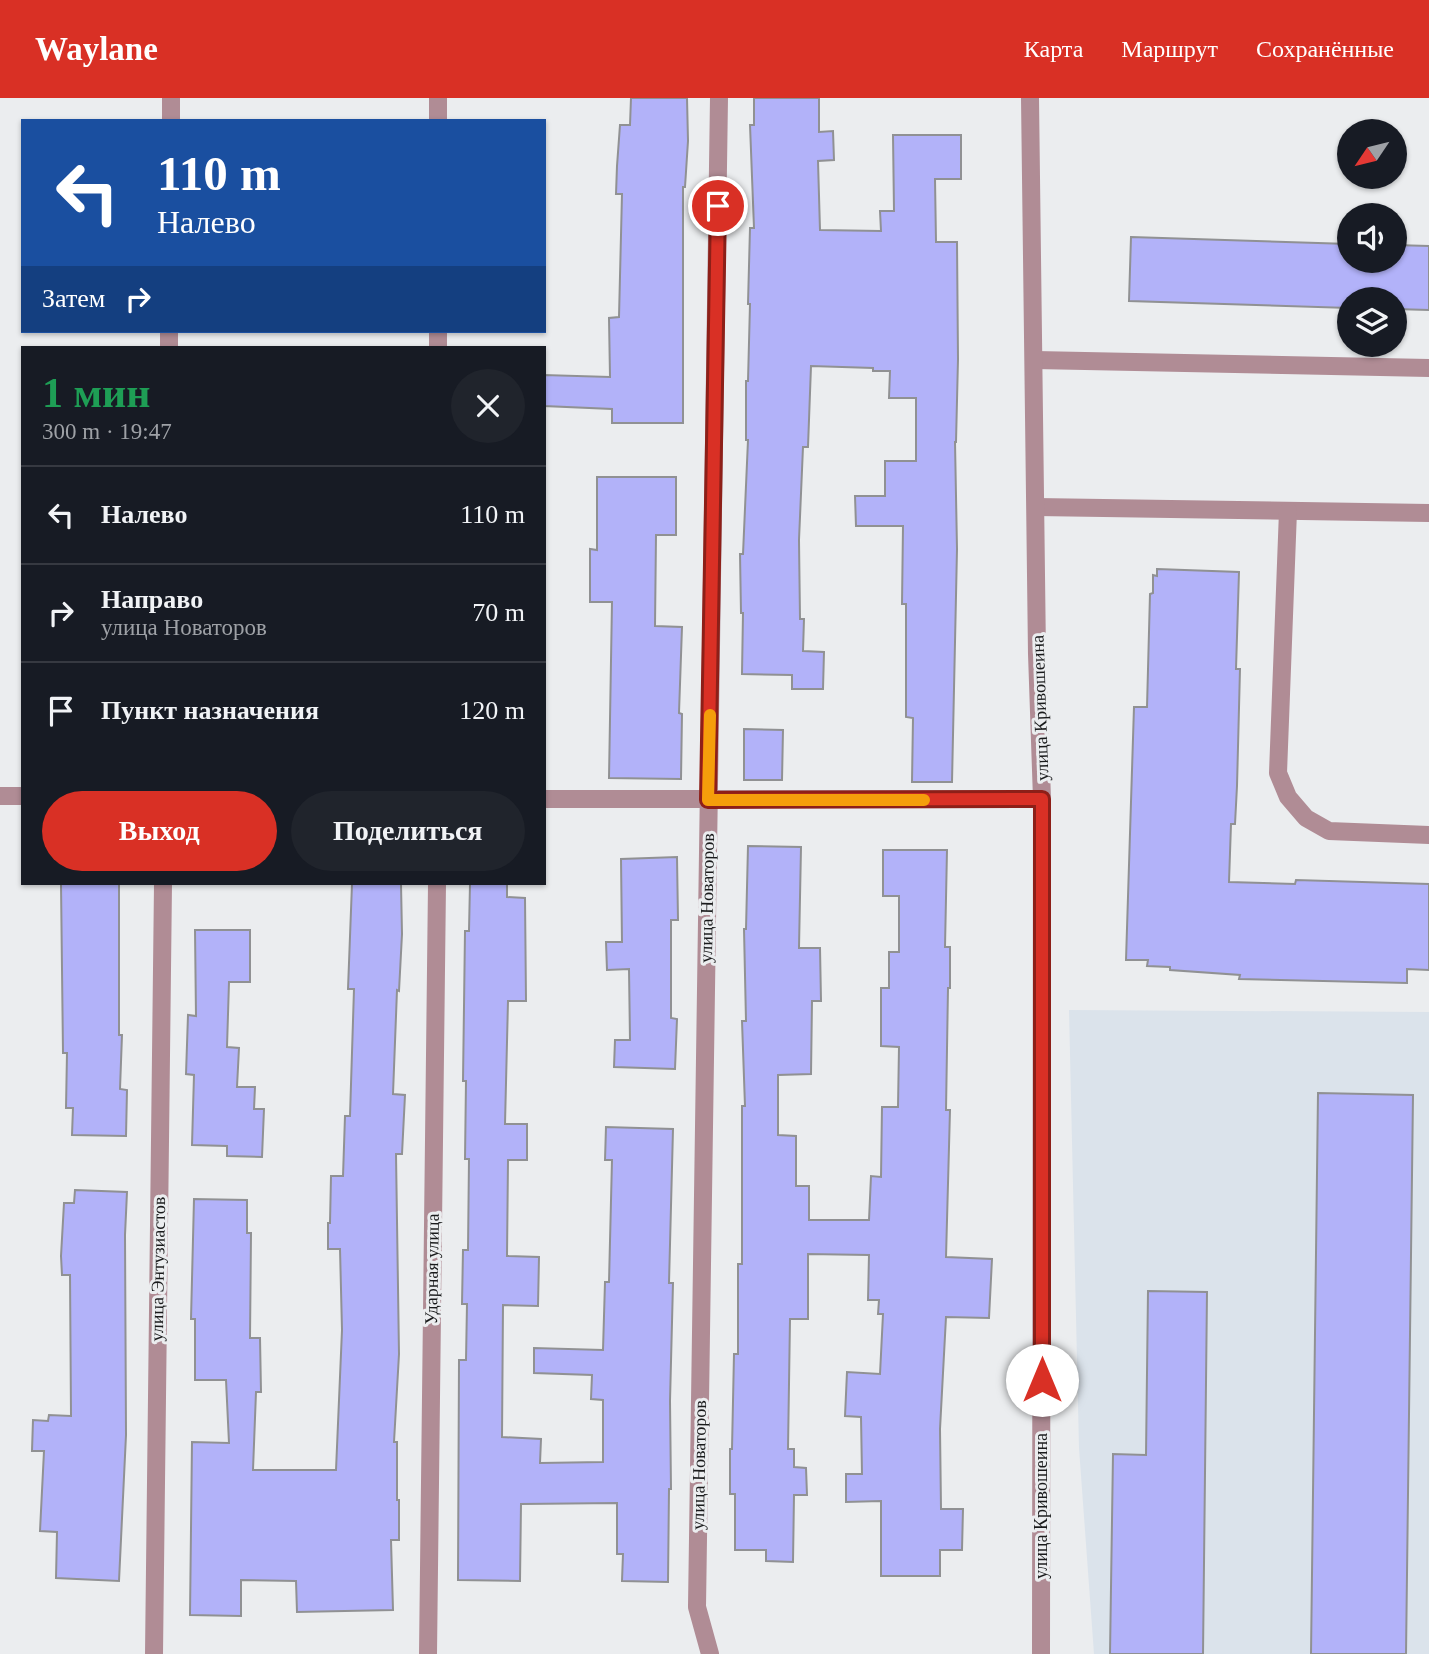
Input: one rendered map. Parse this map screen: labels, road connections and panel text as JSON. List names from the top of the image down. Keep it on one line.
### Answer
{"streets":{"street":["улица Кривошеина","улица Новаторов","улица Энтузиастов","Ударная улица"]},"north":"bottom left","page":{"header":"Waylane","nav":["Карта","Маршрут","Сохранённые"],"turn":["110 m","Налево"],"then":"Затем","heading":["1 мин","300 m · 19:47"],"list":[{"name":"Налево","value":"110 m"},{"name":"Направо","note":"улица Новаторов","value":"70 m"},{"name":"Пункт назначения","value":"120 m"}],"buttons":["Выход","Поделиться"]}}
